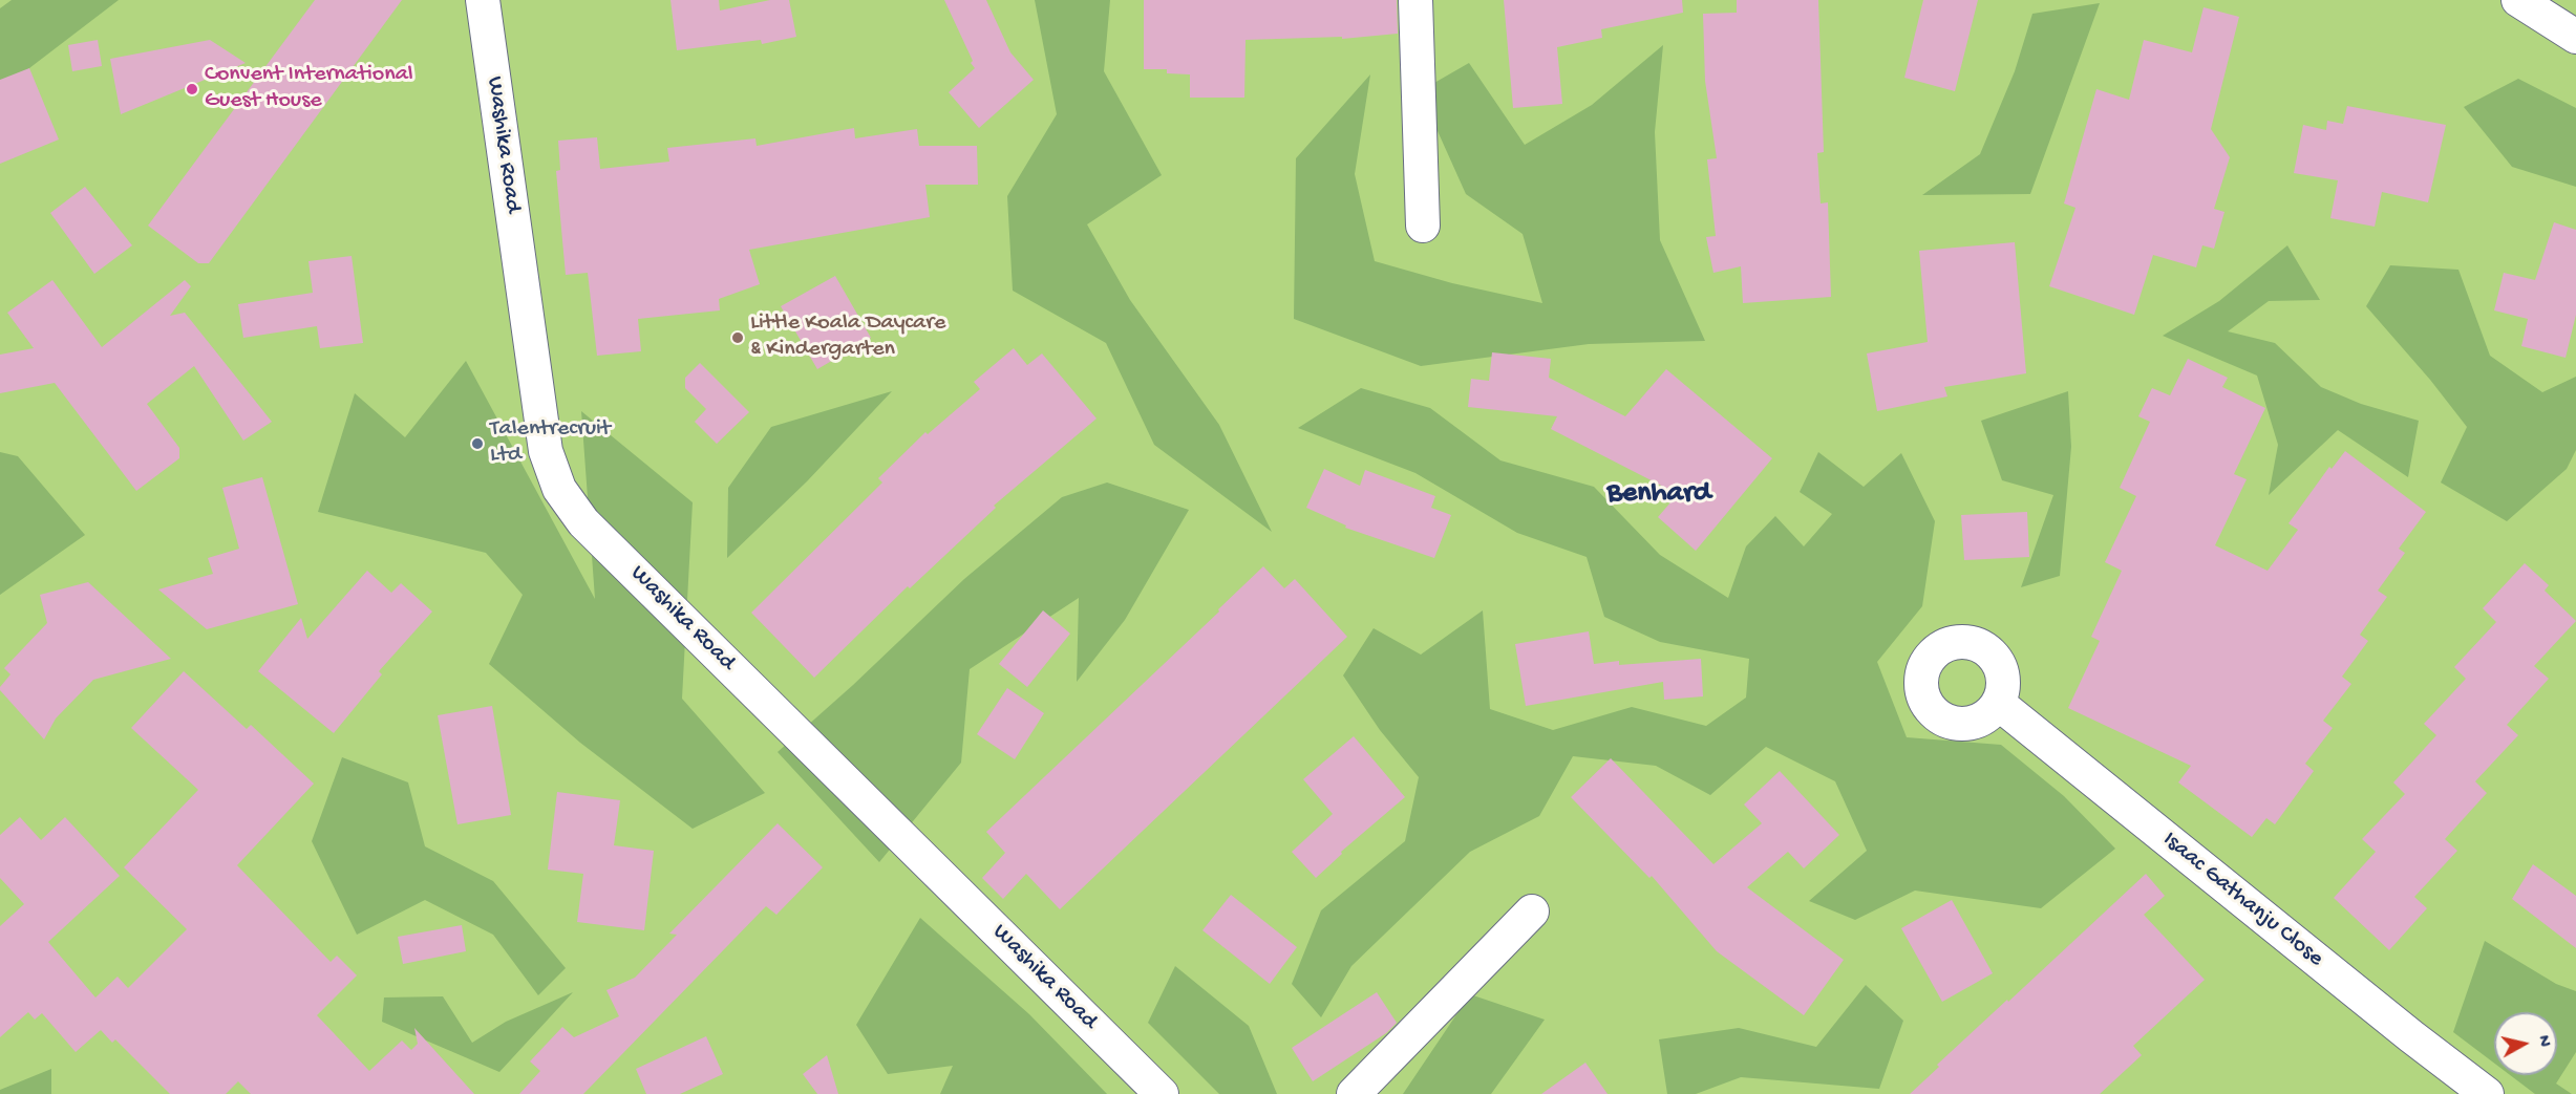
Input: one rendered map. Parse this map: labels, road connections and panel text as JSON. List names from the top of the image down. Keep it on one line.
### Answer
{"streets":{"street":["Washika Road","Isaac Gathanju Close"]},"districts":["Benhard"],"places":["Convent International Guest House","Little Koala Daycare & Kindergarten","Talentrecruit Ltd"],"north":"right"}
